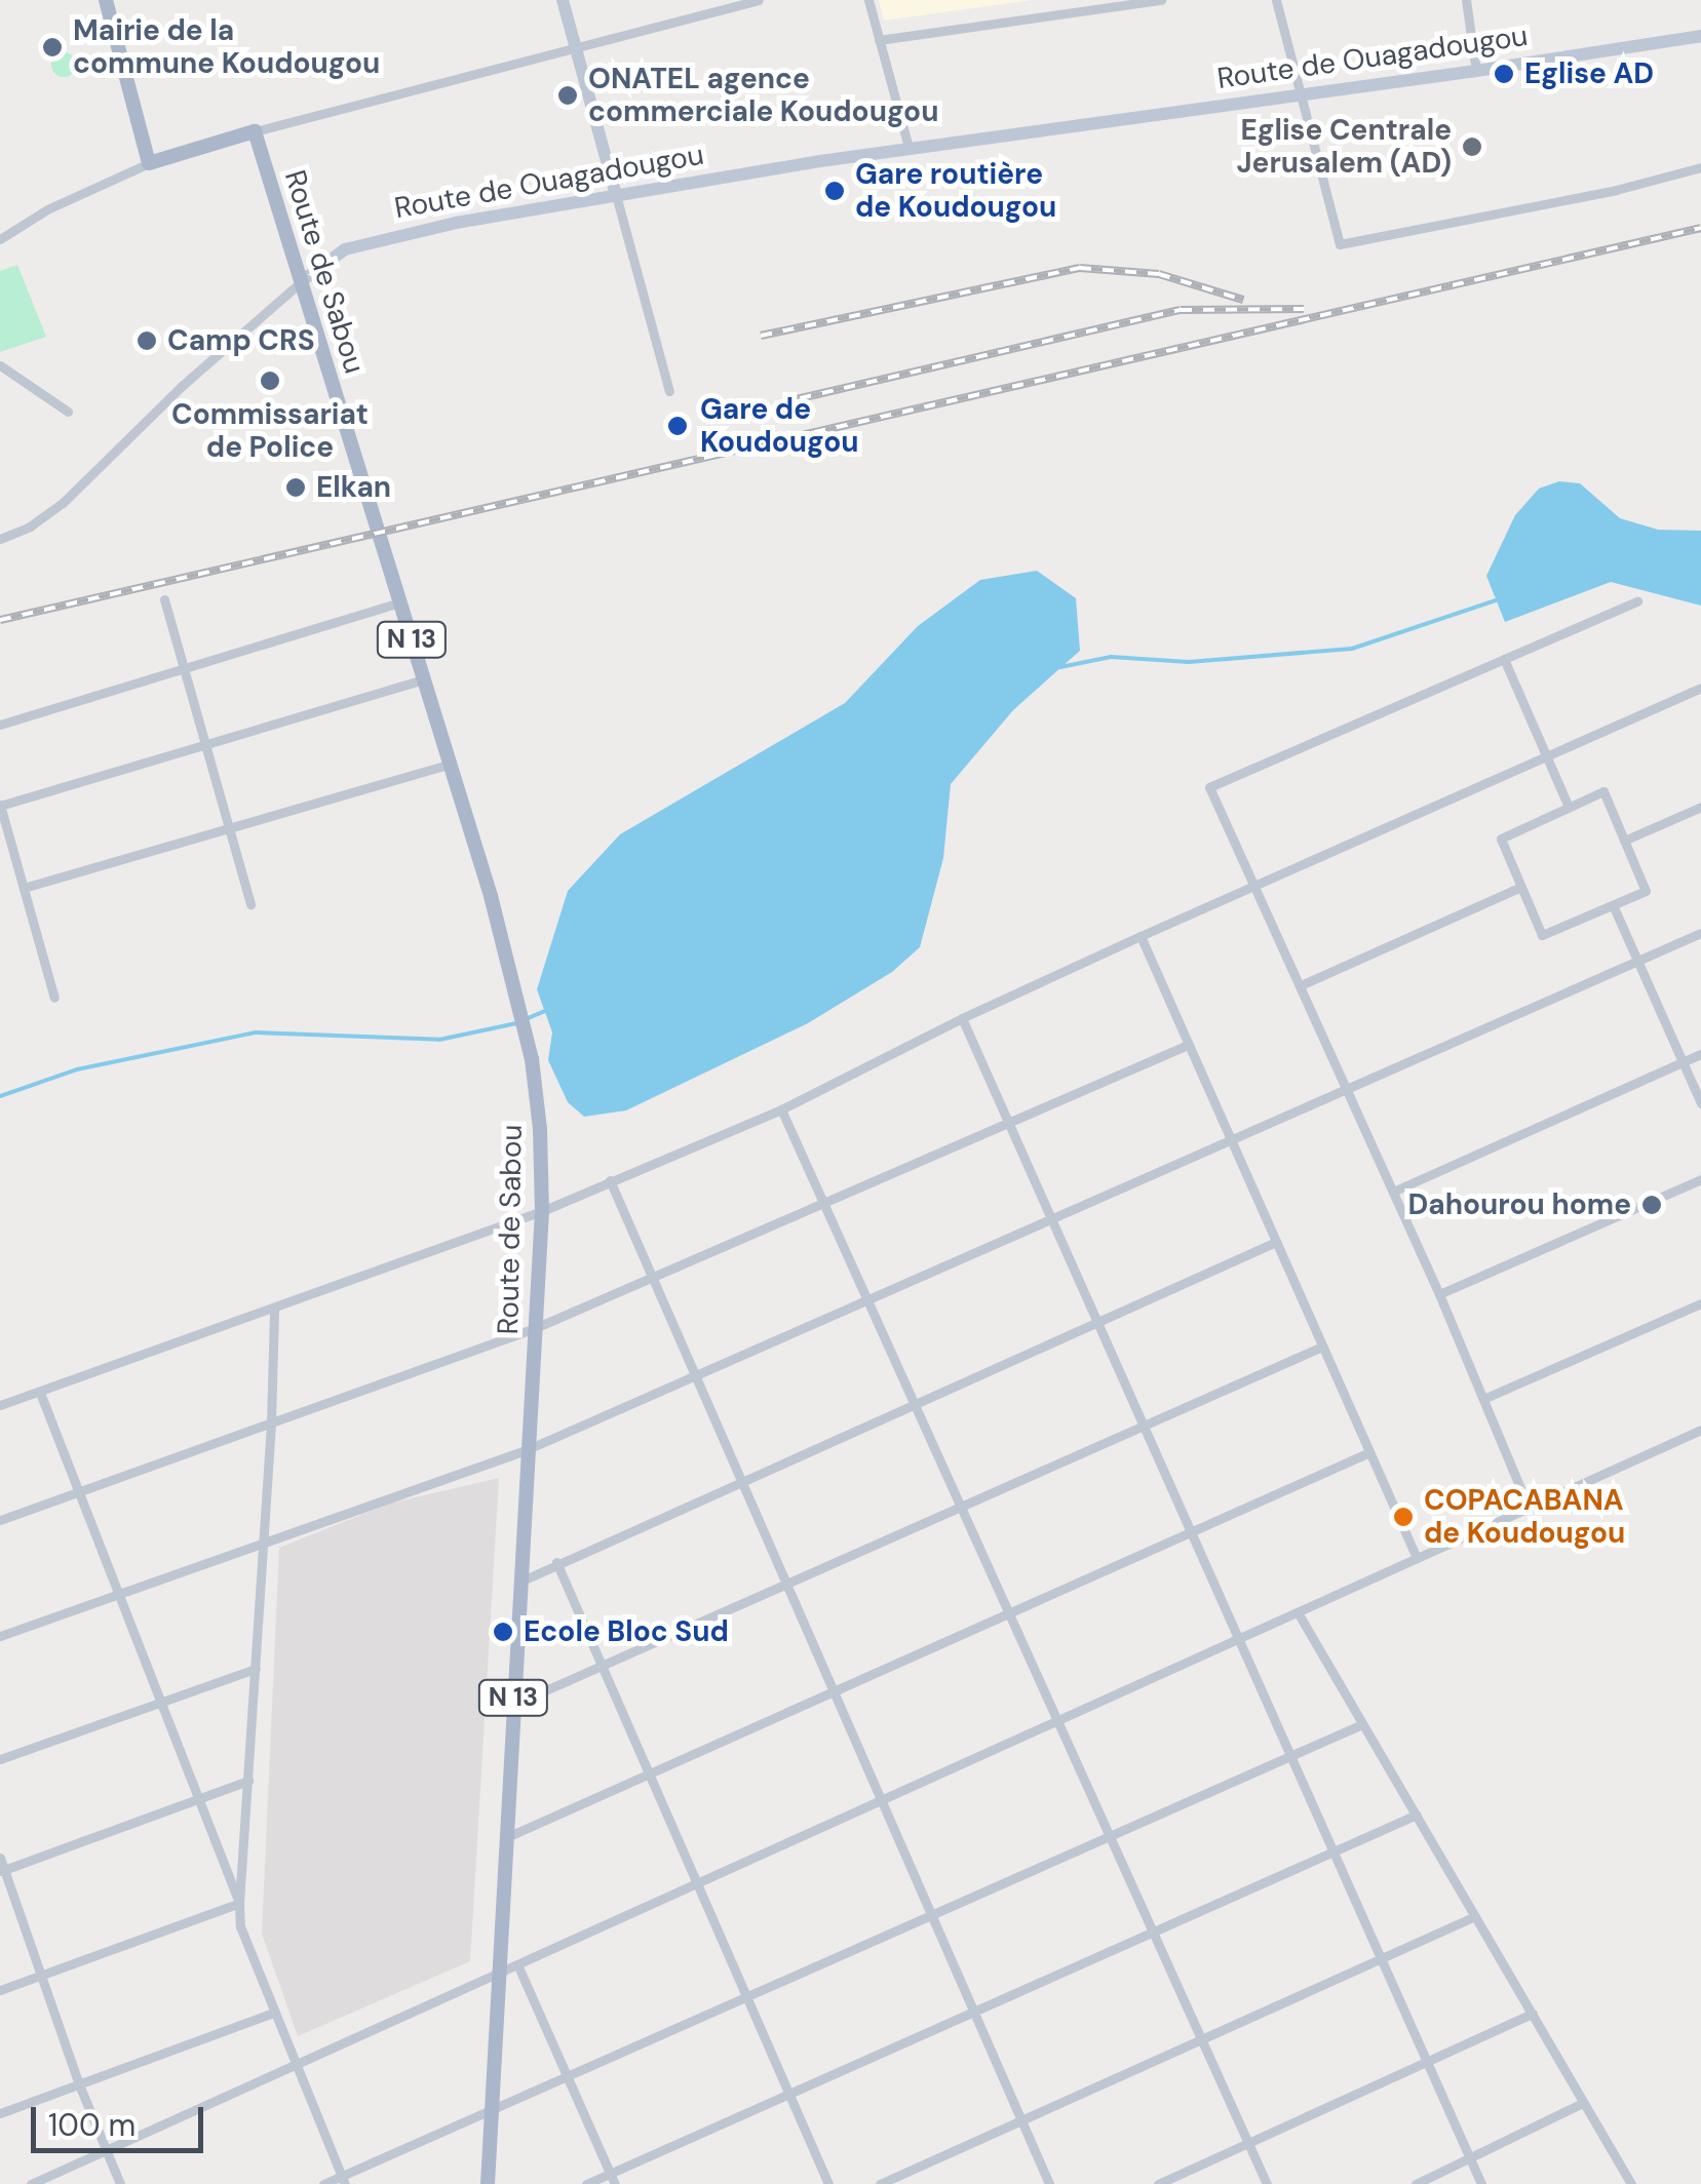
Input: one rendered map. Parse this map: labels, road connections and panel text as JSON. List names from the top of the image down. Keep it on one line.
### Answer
{"streets":{"main road":["Route de Sabou","N 13"],"street":["Route de Ouagadougou"]},"crossings":[["Route de Ouagadougou","Route de Sabou"]],"places":["Mairie de la commune Koudougou","Eglise AD","ONATEL agence commerciale Koudougou","Eglise Centrale Jerusalem (AD)","Gare routière de Koudougou","Camp CRS","Commissariat de Police","Gare de Koudougou","Elkan","Dahourou home","COPACABANA de Koudougou","Ecole Bloc Sud"],"scale_bar":"100 m"}
